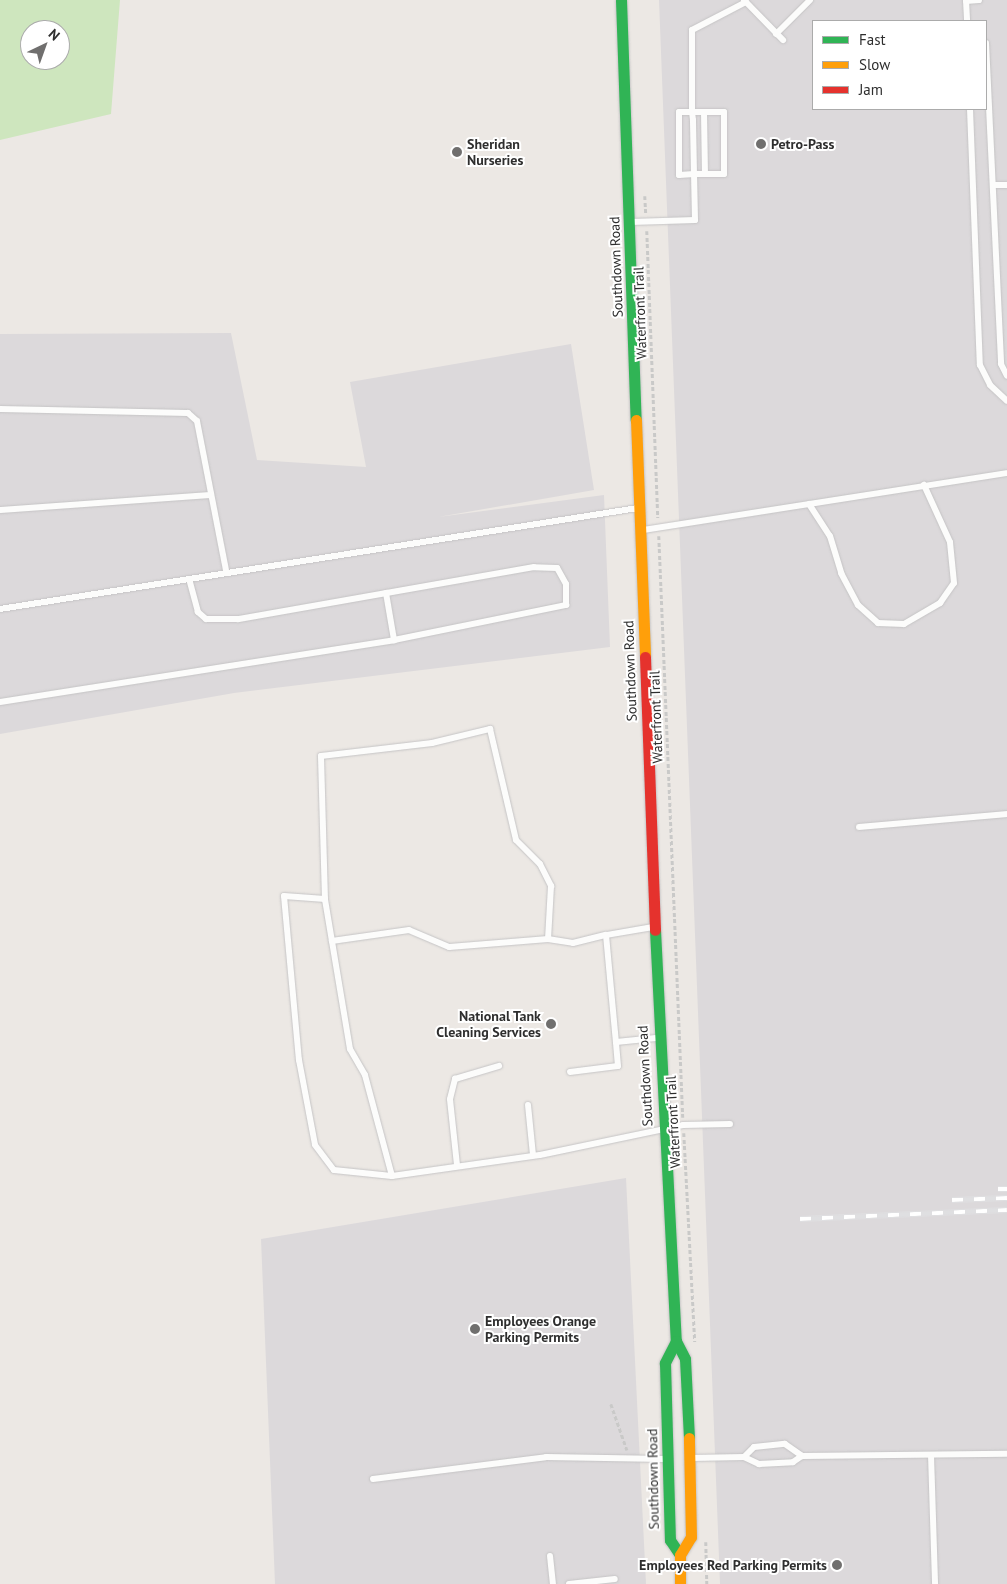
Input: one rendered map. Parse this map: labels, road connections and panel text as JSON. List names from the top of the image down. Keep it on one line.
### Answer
{"streets":{"main road":["Southdown Road"],"path":["Waterfront Trail"]},"places":["Petro-Pass","Sheridan Nurseries","National Tank Cleaning Services","Employees Orange Parking Permits","Employees Red Parking Permits"],"legend":["Fast","Slow","Jam"],"north":"top right"}
